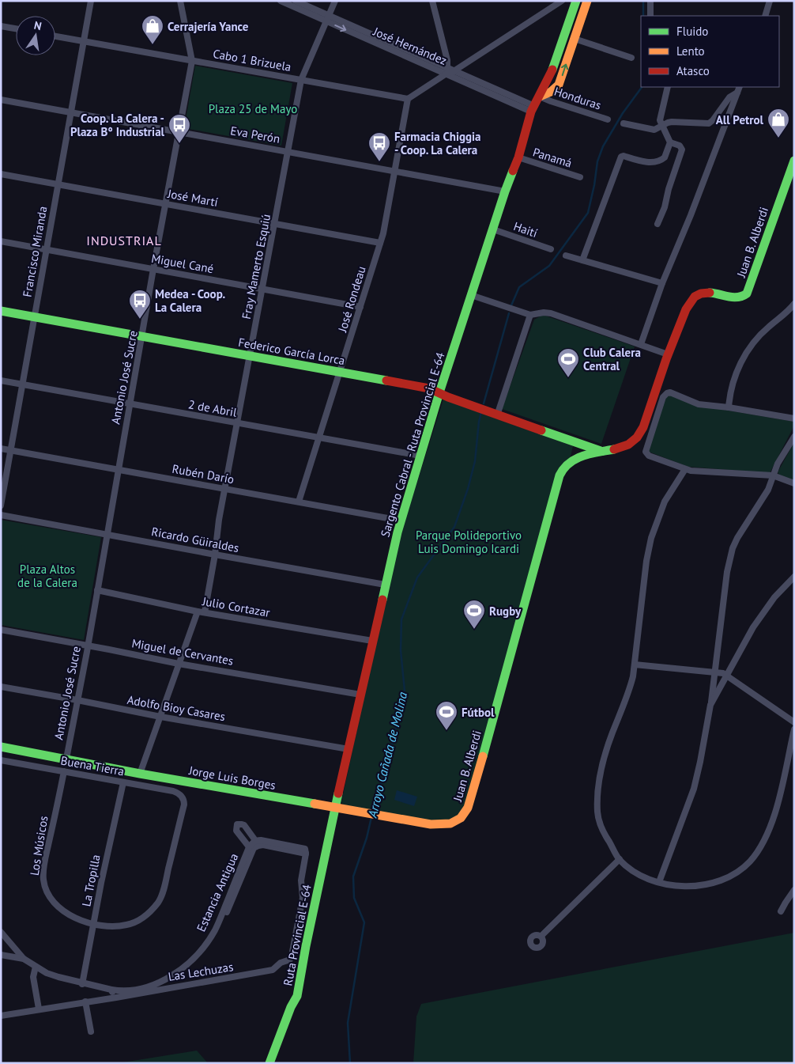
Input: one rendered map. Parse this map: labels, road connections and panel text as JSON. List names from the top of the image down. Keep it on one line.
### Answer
{"streets":{"street":["José Hernández","Cabo 1 Brizuela","Honduras","Eva Perón","Panamá","José Martí","Haití","Juan B. Alberdi","Francisco Miranda","Miguel Cané","Fray Mamerto Esquiú","José Rondeau","Federico García Lorca","Antonio José Sucre","2 de Abril","Sargento Cabral - Ruta Provincial E-64","Rubén Darío","Ricardo Güiraldes","Julio Cortazar","Miguel de Cervantes","Adolfo Bioy Casares","Buena Tierra","Jorge Luis Borges","Los Músicos","La Tropilla","Estancia Antigua","Ruta Provincial E-64","Las Lechuzas"]},"crossings":[["José Hernández","Fray Mamerto Esquiú"],["José Hernández","Sargento Cabral - Ruta Provincial E-64"],["Cabo 1 Brizuela","Francisco Miranda"],["Cabo 1 Brizuela","Fray Mamerto Esquiú"],["Cabo 1 Brizuela","José Rondeau"],["Cabo 1 Brizuela","Antonio José Sucre"],["Honduras","Sargento Cabral - Ruta Provincial E-64"],["Eva Perón","Francisco Miranda"],["Eva Perón","Fray Mamerto Esquiú"],["Eva Perón","José Rondeau"],["Eva Perón","Antonio José Sucre"],["Eva Perón","Sargento Cabral - Ruta Provincial E-64"],["Panamá","Sargento Cabral - Ruta Provincial E-64"],["José Martí","Francisco Miranda"],["José Martí","Fray Mamerto Esquiú"],["José Martí","José Rondeau"],["José Martí","Antonio José Sucre"],["Haití","Sargento Cabral - Ruta Provincial E-64"],["Juan B. Alberdi","Federico García Lorca"],["Juan B. Alberdi","Jorge Luis Borges"],["Francisco Miranda","Miguel Cané"],["Francisco Miranda","Federico García Lorca"],["Francisco Miranda","2 de Abril"],["Francisco Miranda","Rubén Darío"],["Miguel Cané","Fray Mamerto Esquiú"],["Miguel Cané","José Rondeau"],["Miguel Cané","Antonio José Sucre"],["Fray Mamerto Esquiú","Federico García Lorca"],["Fray Mamerto Esquiú","2 de Abril"],["Fray Mamerto Esquiú","Rubén Darío"],["Fray Mamerto Esquiú","Ricardo Güiraldes"],["Fray Mamerto Esquiú","Julio Cortazar"],["José Rondeau","Federico García Lorca"],["José Rondeau","2 de Abril"],["José Rondeau","Rubén Darío"],["Federico García Lorca","Antonio José Sucre"],["Federico García Lorca","Sargento Cabral - Ruta Provincial E-64"],["Antonio José Sucre","2 de Abril"],["Antonio José Sucre","Rubén Darío"],["Antonio José Sucre","Ricardo Güiraldes"],["Antonio José Sucre","Julio Cortazar"],["Antonio José Sucre","Miguel de Cervantes"],["Antonio José Sucre","Adolfo Bioy Casares"],["Antonio José Sucre","Jorge Luis Borges"],["2 de Abril","Sargento Cabral - Ruta Provincial E-64"],["Sargento Cabral - Ruta Provincial E-64","Rubén Darío"],["Sargento Cabral - Ruta Provincial E-64","Ricardo Güiraldes"],["Sargento Cabral - Ruta Provincial E-64","Julio Cortazar"],["Sargento Cabral - Ruta Provincial E-64","Miguel de Cervantes"],["Sargento Cabral - Ruta Provincial E-64","Adolfo Bioy Casares"],["Sargento Cabral - Ruta Provincial E-64","Jorge Luis Borges"],["Sargento Cabral - Ruta Provincial E-64","Ruta Provincial E-64"],["Buena Tierra","Los Músicos"],["Buena Tierra","La Tropilla"],["Jorge Luis Borges","Ruta Provincial E-64"],["Los Músicos","La Tropilla"],["La Tropilla","Estancia Antigua"],["Estancia Antigua","Las Lechuzas"]],"districts":["INDUSTRIAL"],"water":["Arroyo Cañada de Molina"],"parks":["Plaza 25 de Mayo","Parque Polideportivo Luis Domingo Icardi","Plaza Altos de la Calera"],"places":{"shop":["Cerrajería Yance","All Petrol"],"bus stop":["Coop. La Calera - Plaza B° Industrial","Farmacia Chiggia - Coop. La Calera","Medea - Coop. La Calera"],"sports":["Club Calera Central","Rugby","Fútbol"]},"legend":["Fluido","Lento","Atasco"],"north":"top"}
